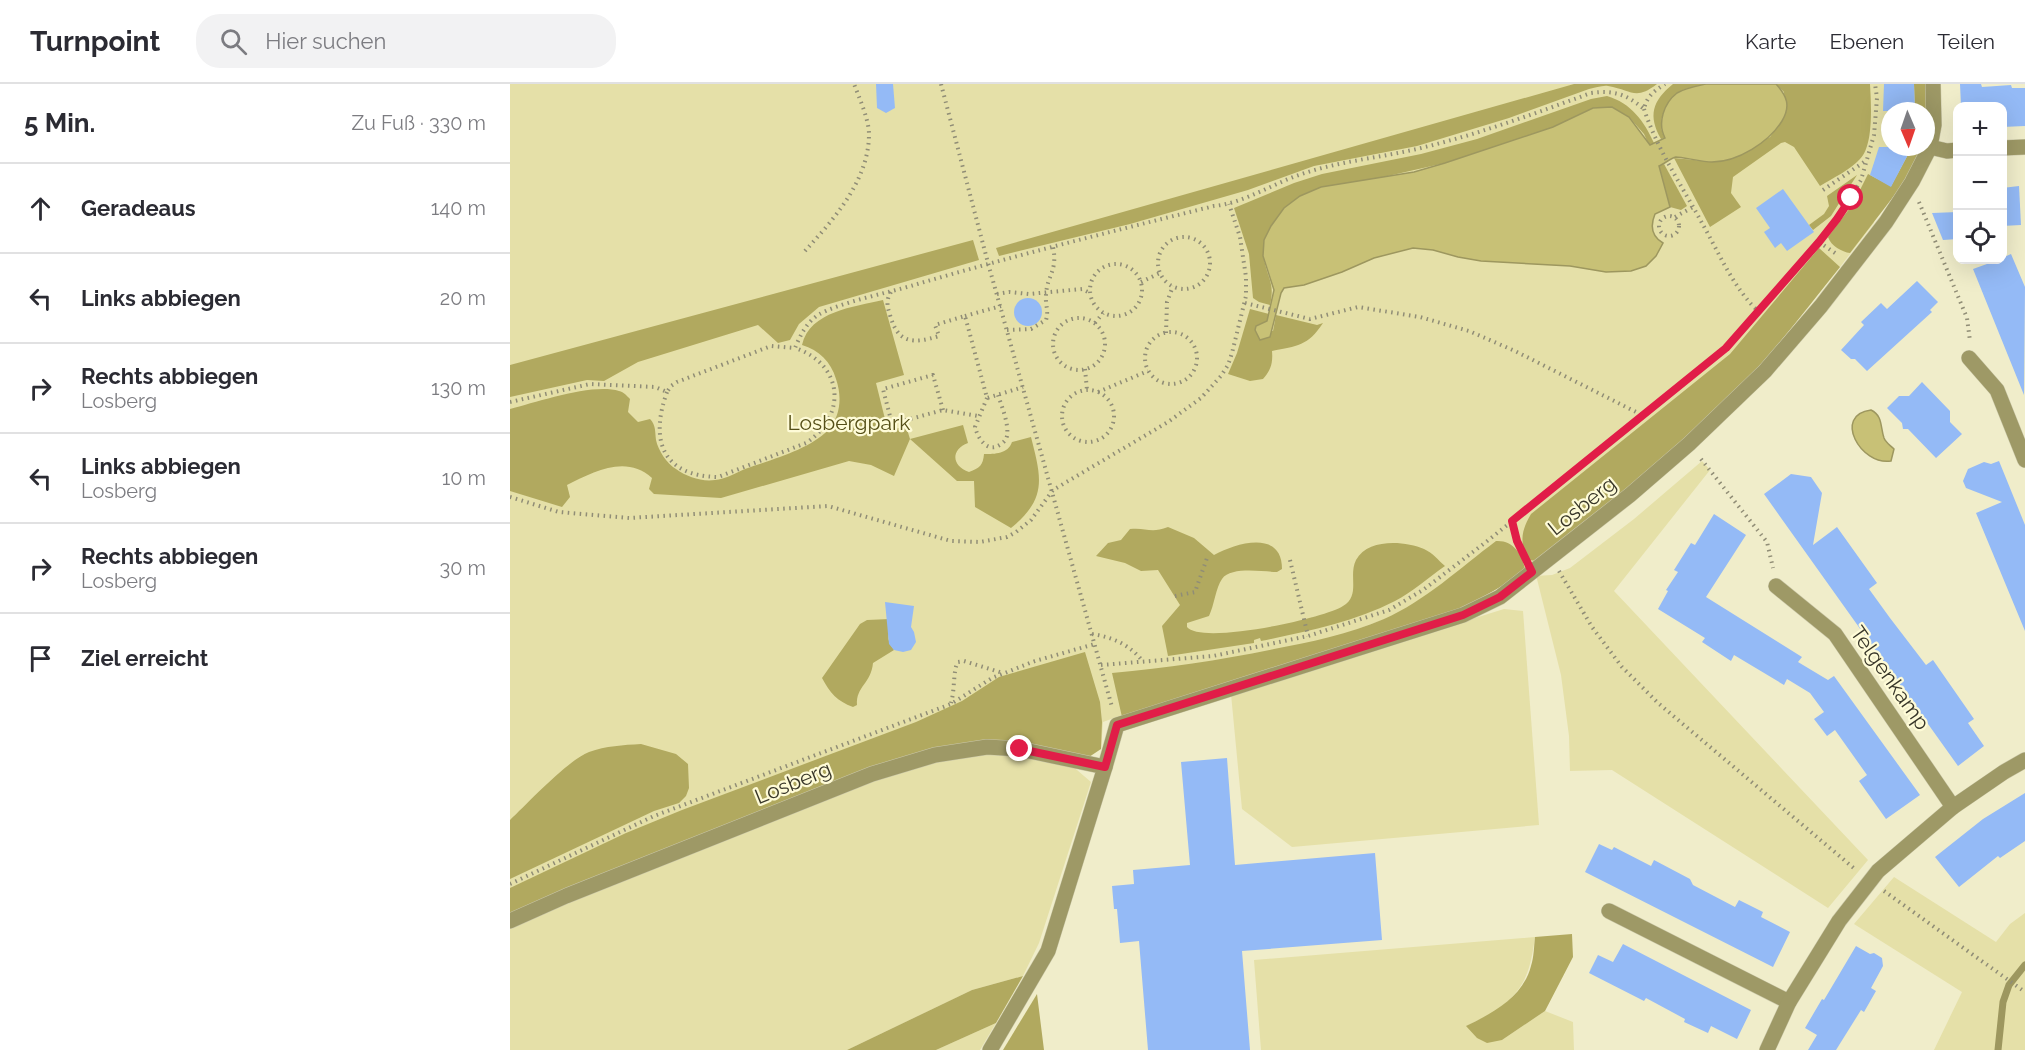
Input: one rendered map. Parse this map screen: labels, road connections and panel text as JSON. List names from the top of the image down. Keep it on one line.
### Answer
{"streets":{"street":["Losberg","Telgenkamp"]},"parks":["Losbergpark"],"north":"bottom","page":{"header":"Turnpoint","search":"Hier suchen","nav":["Karte","Ebenen","Teilen"],"heading":["5 Min.","Zu Fuß · 330 m"],"map_buttons":["+","−"],"list":[["Geradeaus","140 m"],["Links abbiegen","20 m"],["Rechts abbiegen","Losberg","130 m"],["Links abbiegen","Losberg","10 m"],["Rechts abbiegen","Losberg","30 m"],"Ziel erreicht"]}}
